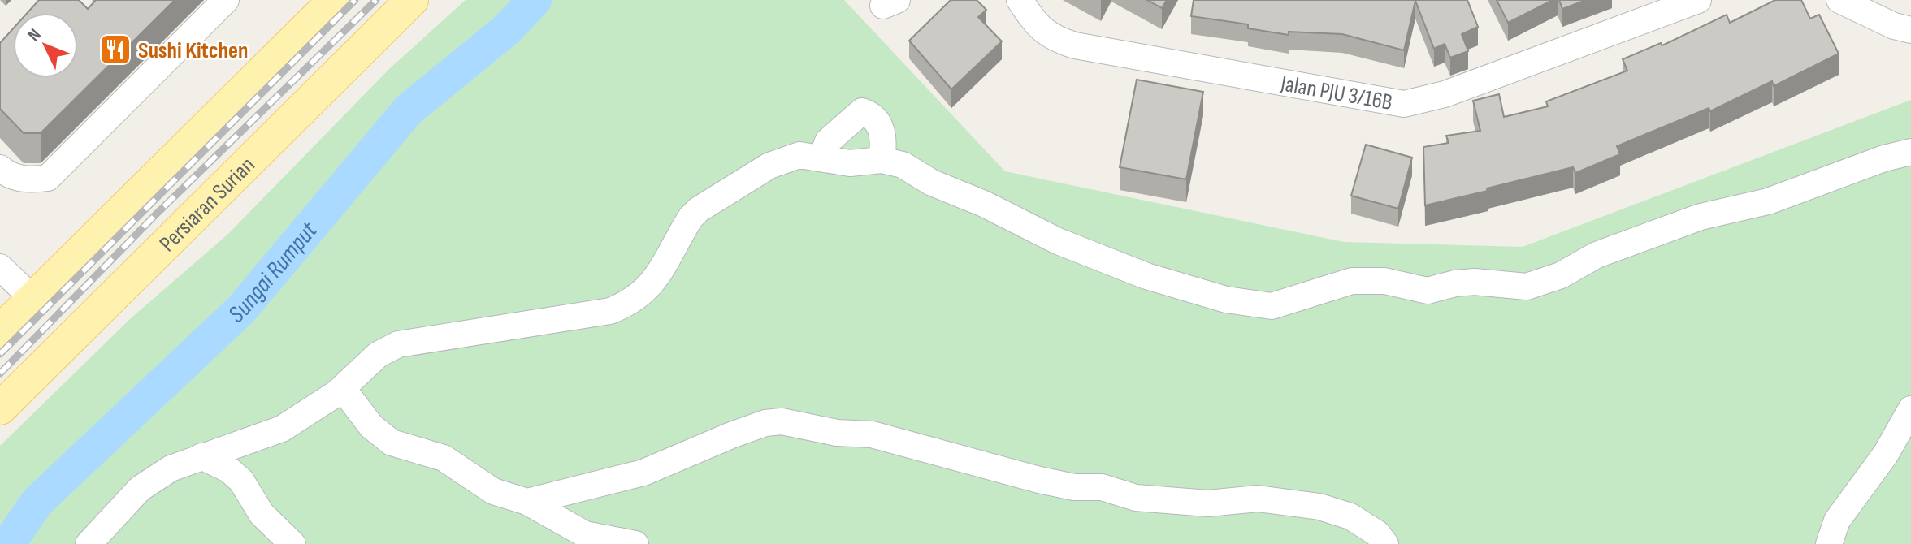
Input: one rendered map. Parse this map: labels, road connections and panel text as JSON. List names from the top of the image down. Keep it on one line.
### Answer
{"streets":{"main road":["Persiaran Surian"],"street":["Jalan PJU 3/16B"]},"water":["Sungai Rumput"],"places":{"restaurant":["Sushi Kitchen"]},"north":"top left"}
